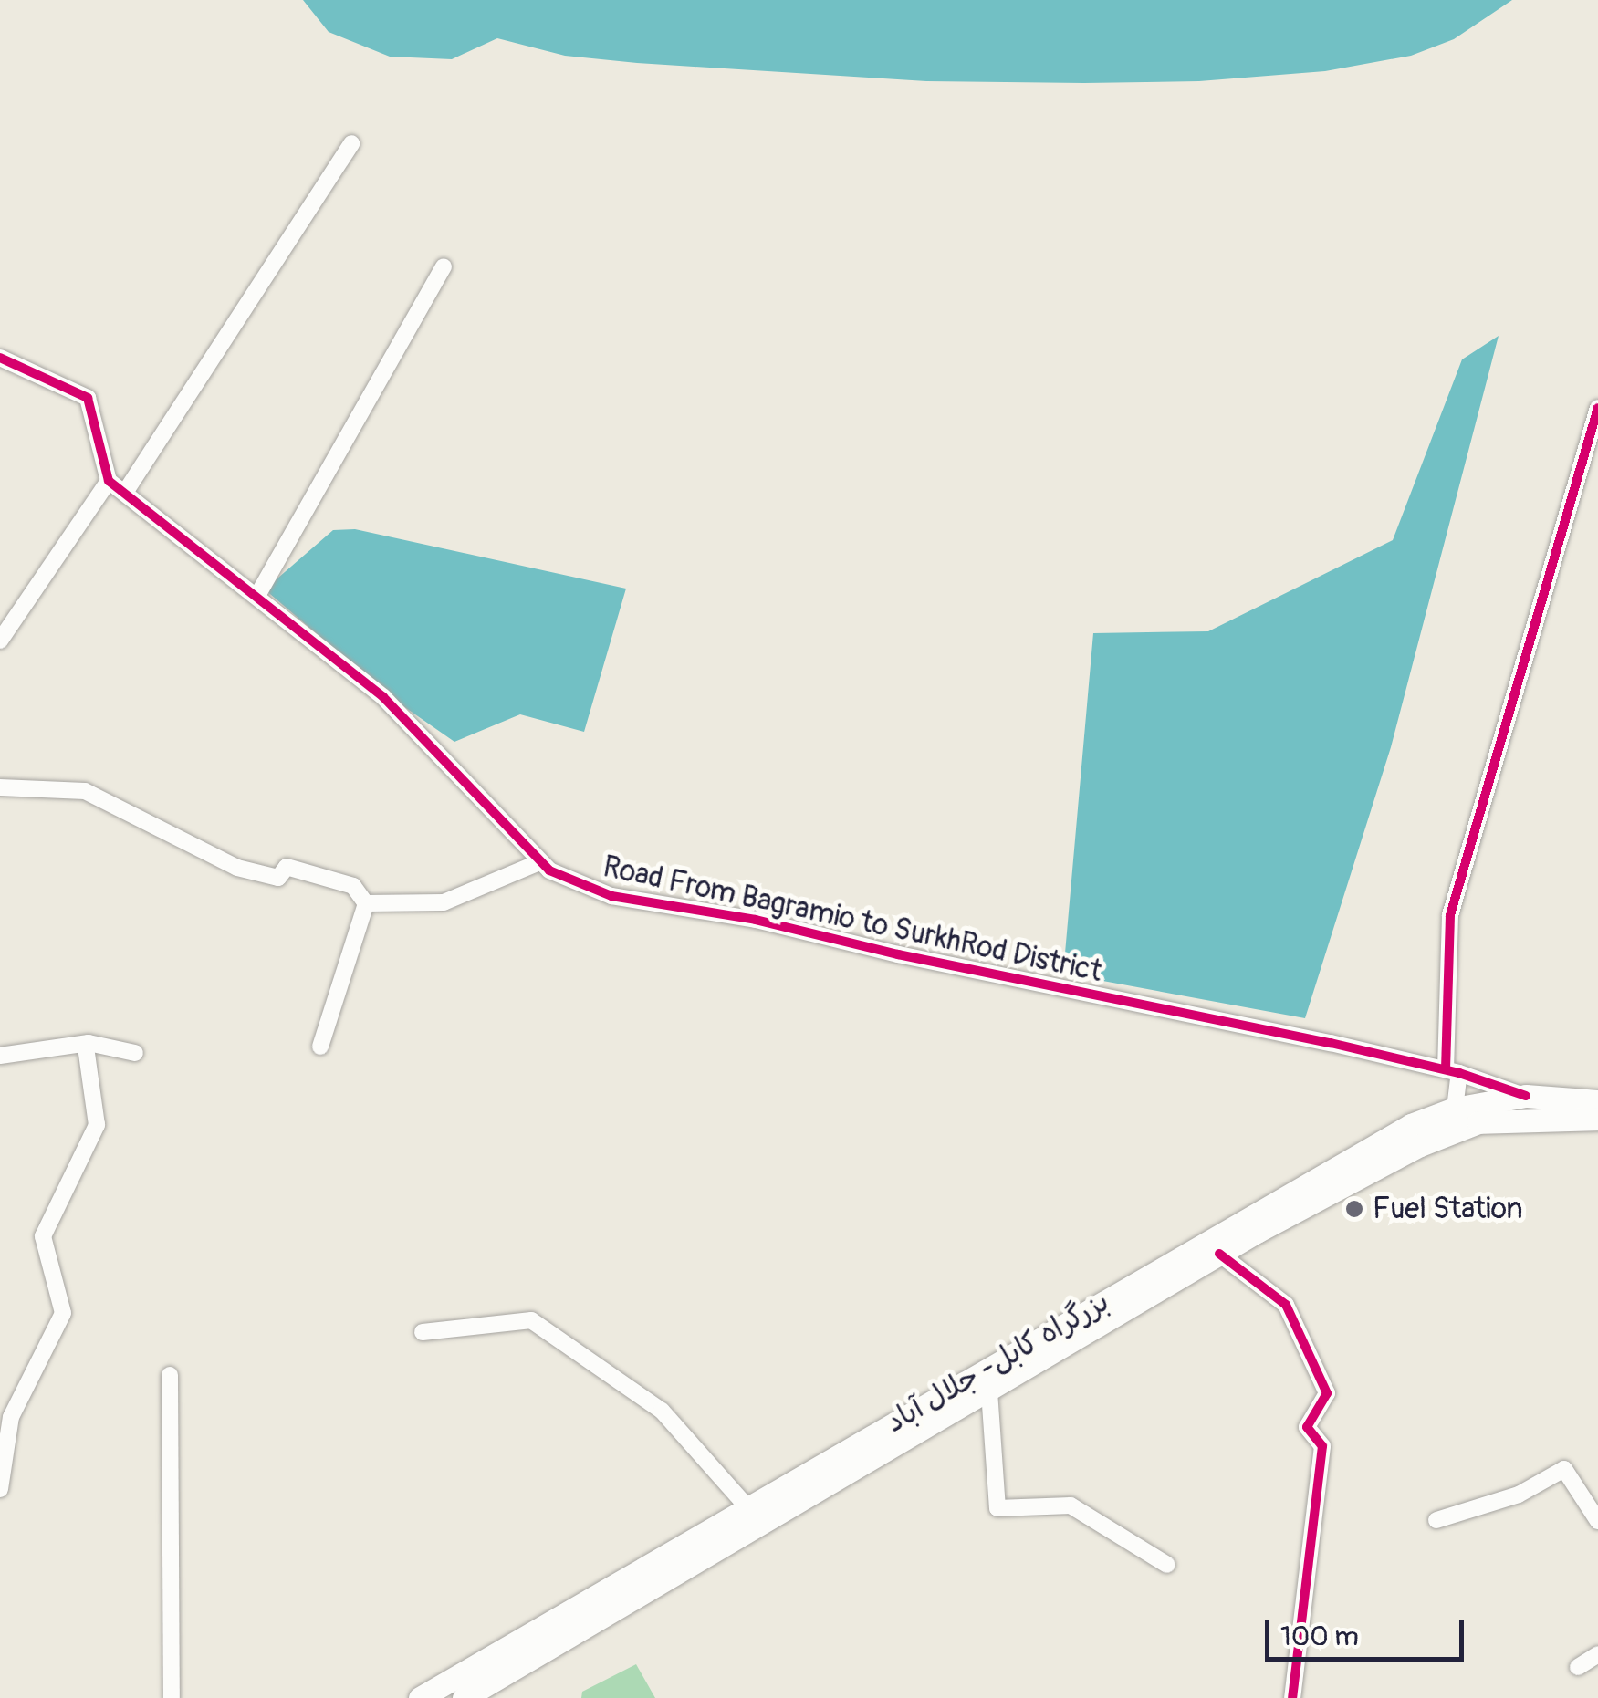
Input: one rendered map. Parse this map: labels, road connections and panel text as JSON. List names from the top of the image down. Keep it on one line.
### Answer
{"streets":{"highway":["بزرگراه کابل- جلال آباد"],"street":["Road From Bagramio to SurkhRod District"]},"crossings":[["Road From Bagramio to SurkhRod District","بزرگراه کابل- جلال آباد"]],"places":["Fuel Station"],"scale_bar":"100 m"}
